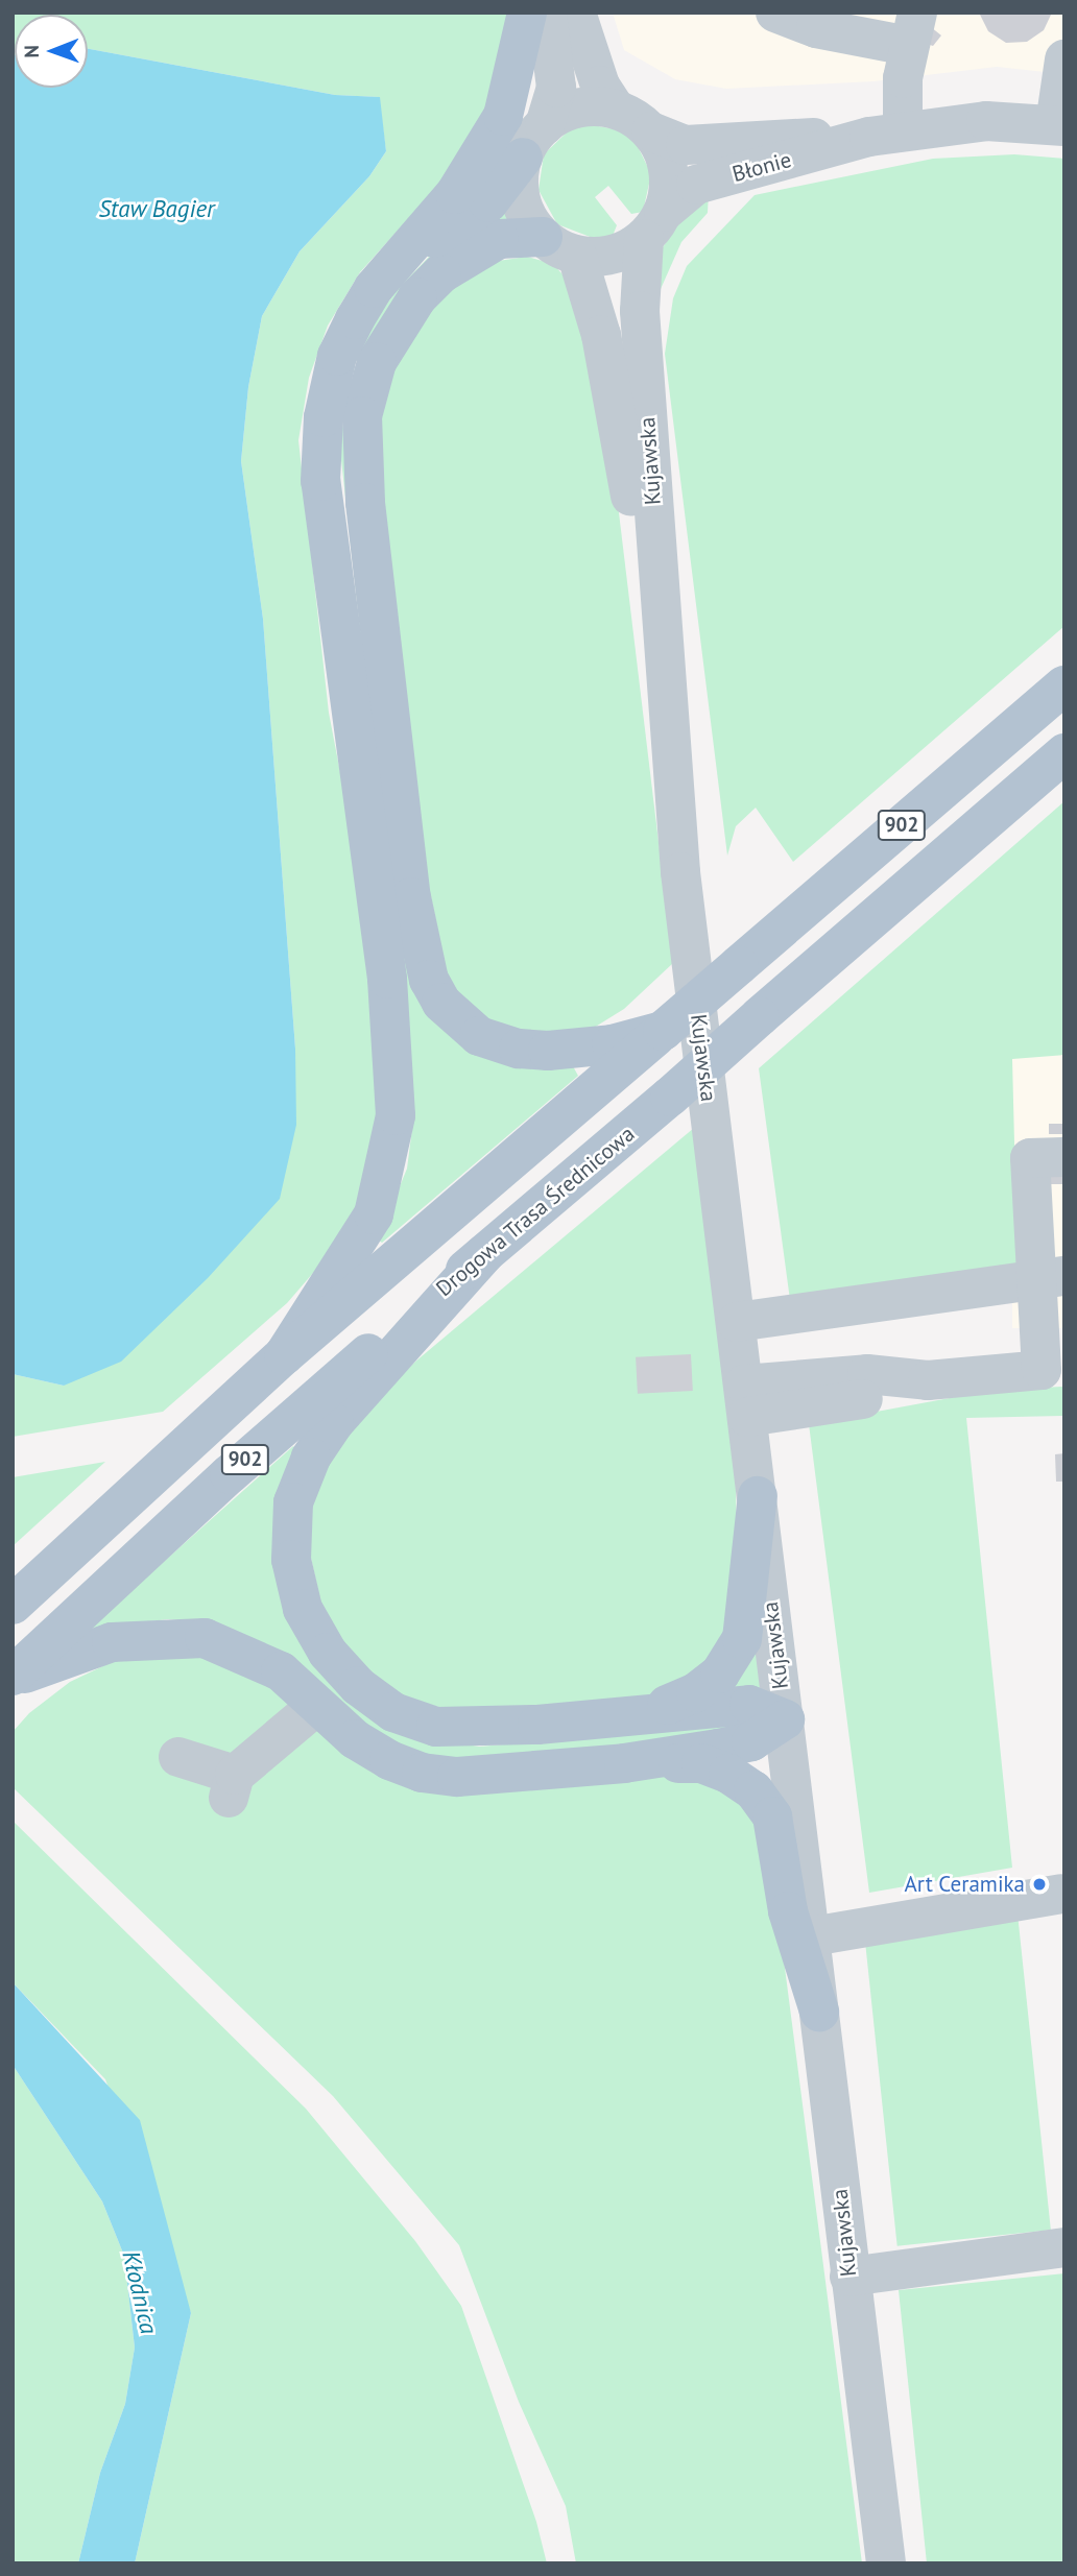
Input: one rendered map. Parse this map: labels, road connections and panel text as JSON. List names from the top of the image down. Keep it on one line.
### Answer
{"streets":{"main road":["902","Drogowa Trasa Średnicowa"],"street":["Błonie","Kujawska"]},"crossings":[["Błonie","Kujawska"]],"water":["Staw Bagier","Kłodnica"],"places":["Art Ceramika"],"north":"left"}
